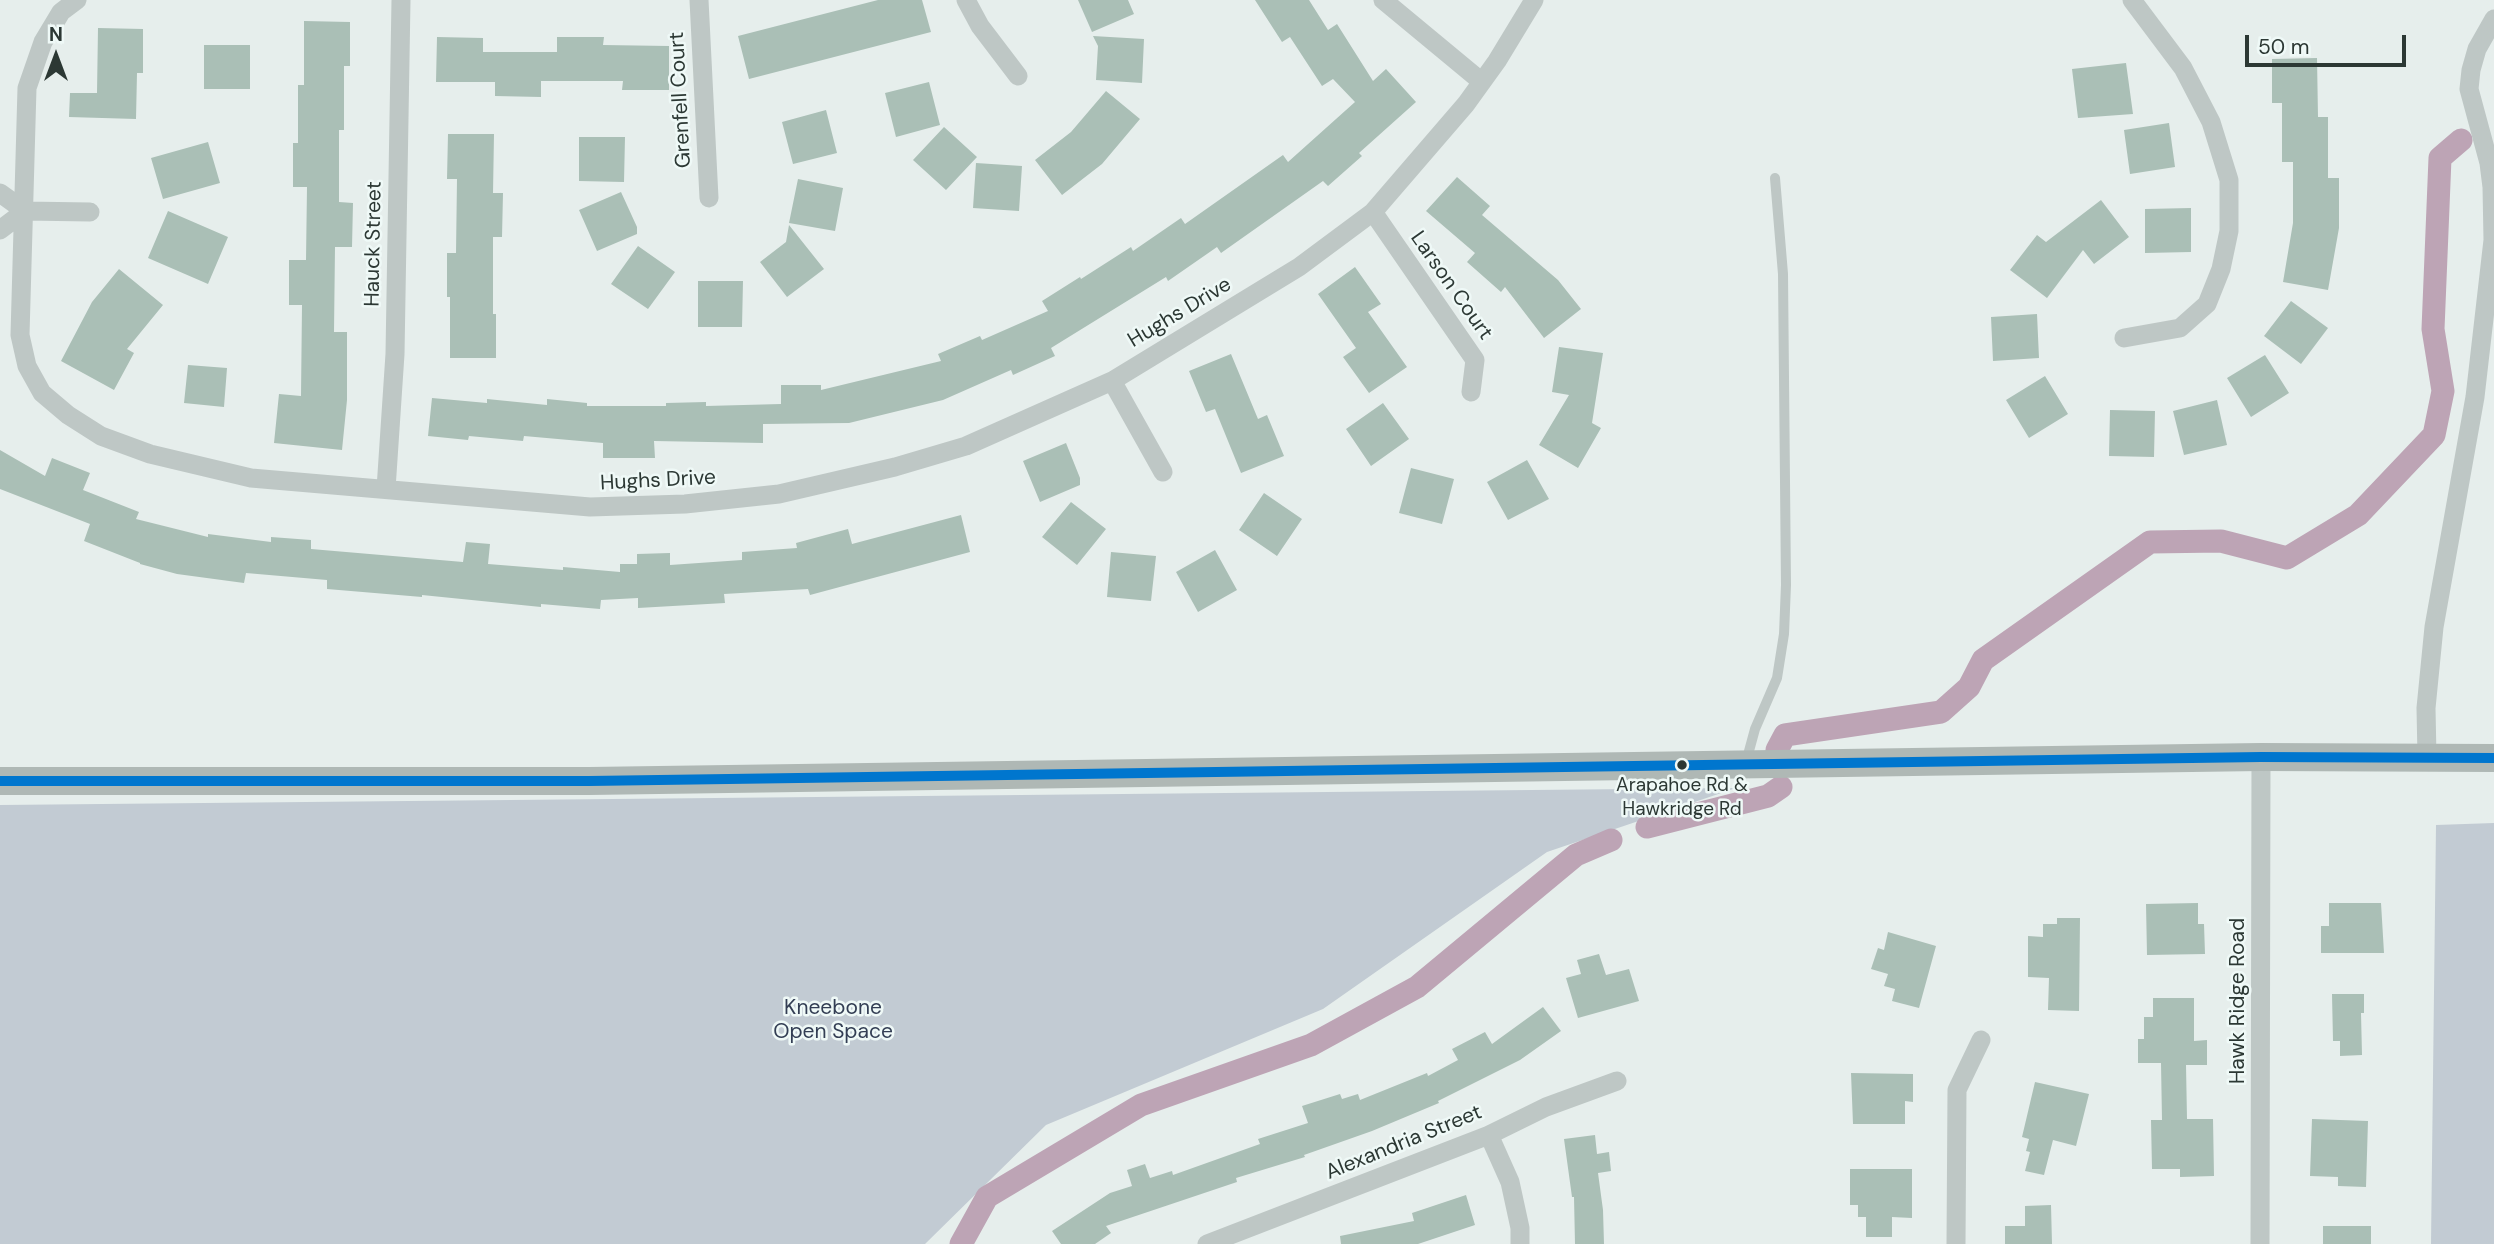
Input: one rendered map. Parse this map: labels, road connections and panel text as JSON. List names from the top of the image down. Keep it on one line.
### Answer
{"streets":{"street":["Grenfell Court","Hauck Street","Larson Court","Hughs Drive","Hawk Ridge Road","Alexandria Street"]},"crossings":[["Hauck Street","Hughs Drive"],["Larson Court","Hughs Drive"]],"parks":["Kneebone Open Space"],"places":["Arapahoe Rd & Hawkridge Rd"],"scale_bar":"50 m","north":"top"}
